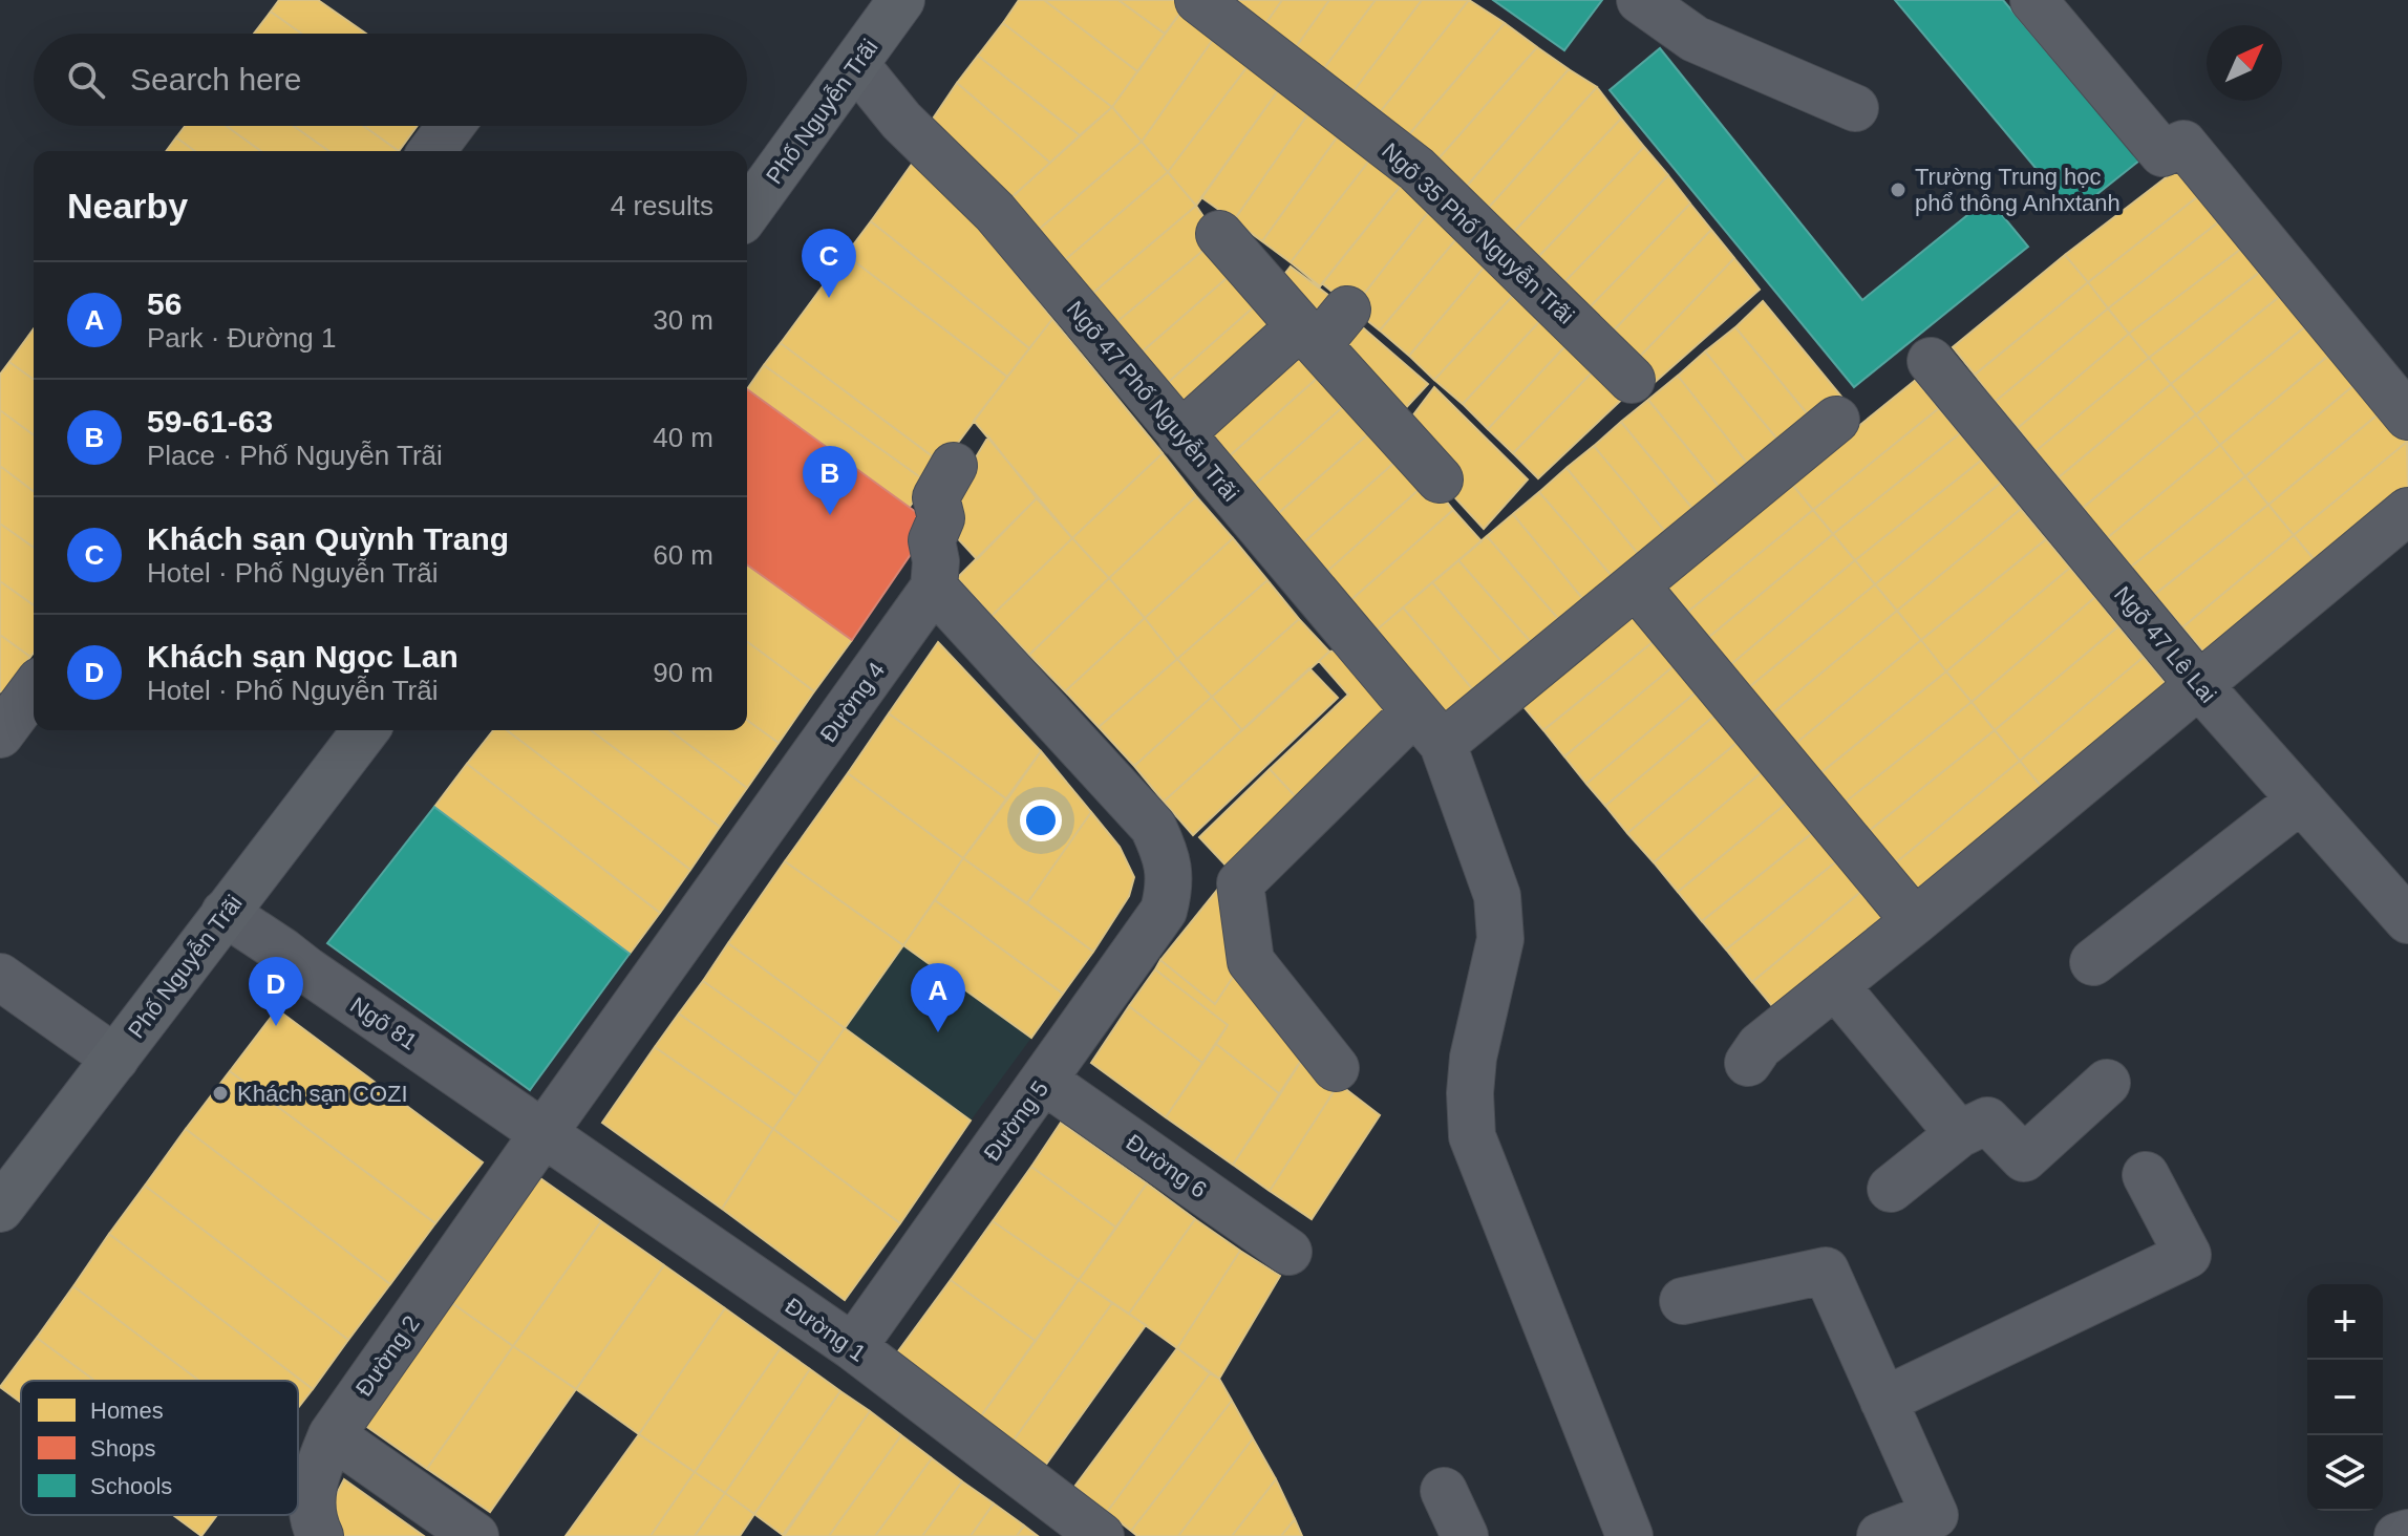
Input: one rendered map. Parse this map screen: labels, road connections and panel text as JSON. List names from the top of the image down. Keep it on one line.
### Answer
{"streets":{"main road":["Phố Nguyễn Trãi"],"street":["Ngõ 35 Phố Nguyễn Trãi","Ngõ 47 Phố Nguyễn Trãi","Ngõ 47 Lê Lai","Đường 4","Ngõ 81","Đường 5","Đường 6","Đường 1","Đường 2"]},"crossings":[["Phố Nguyễn Trãi","Ngõ 47 Phố Nguyễn Trãi"],["Phố Nguyễn Trãi","Ngõ 81"],["Đường 4","Ngõ 81"],["Đường 4","Đường 5"],["Đường 4","Đường 1"],["Đường 4","Đường 2"],["Ngõ 81","Đường 1"],["Ngõ 81","Đường 2"],["Đường 5","Đường 6"],["Đường 5","Đường 1"],["Đường 1","Đường 2"]],"places":["Trường Trung học phổ thông Anhxtanh","Khách sạn COZI"],"legend":["Homes","Shops","Schools"],"north":"top right","page":{"search":"Search here","heading":["Nearby","4 results"],"pins":["C","B","D","A"],"list":[{"mark":"A","name":"56","note":"Park · Đường 1","value":"30 m"},{"mark":"B","name":"59-61-63","note":"Place · Phố Nguyễn Trãi","value":"40 m"},{"mark":"C","name":"Khách sạn Quỳnh Trang","note":"Hotel · Phố Nguyễn Trãi","value":"60 m"},{"mark":"D","name":"Khách sạn Ngọc Lan","note":"Hotel · Phố Nguyễn Trãi","value":"90 m"}],"map_buttons":["+","−"]}}
